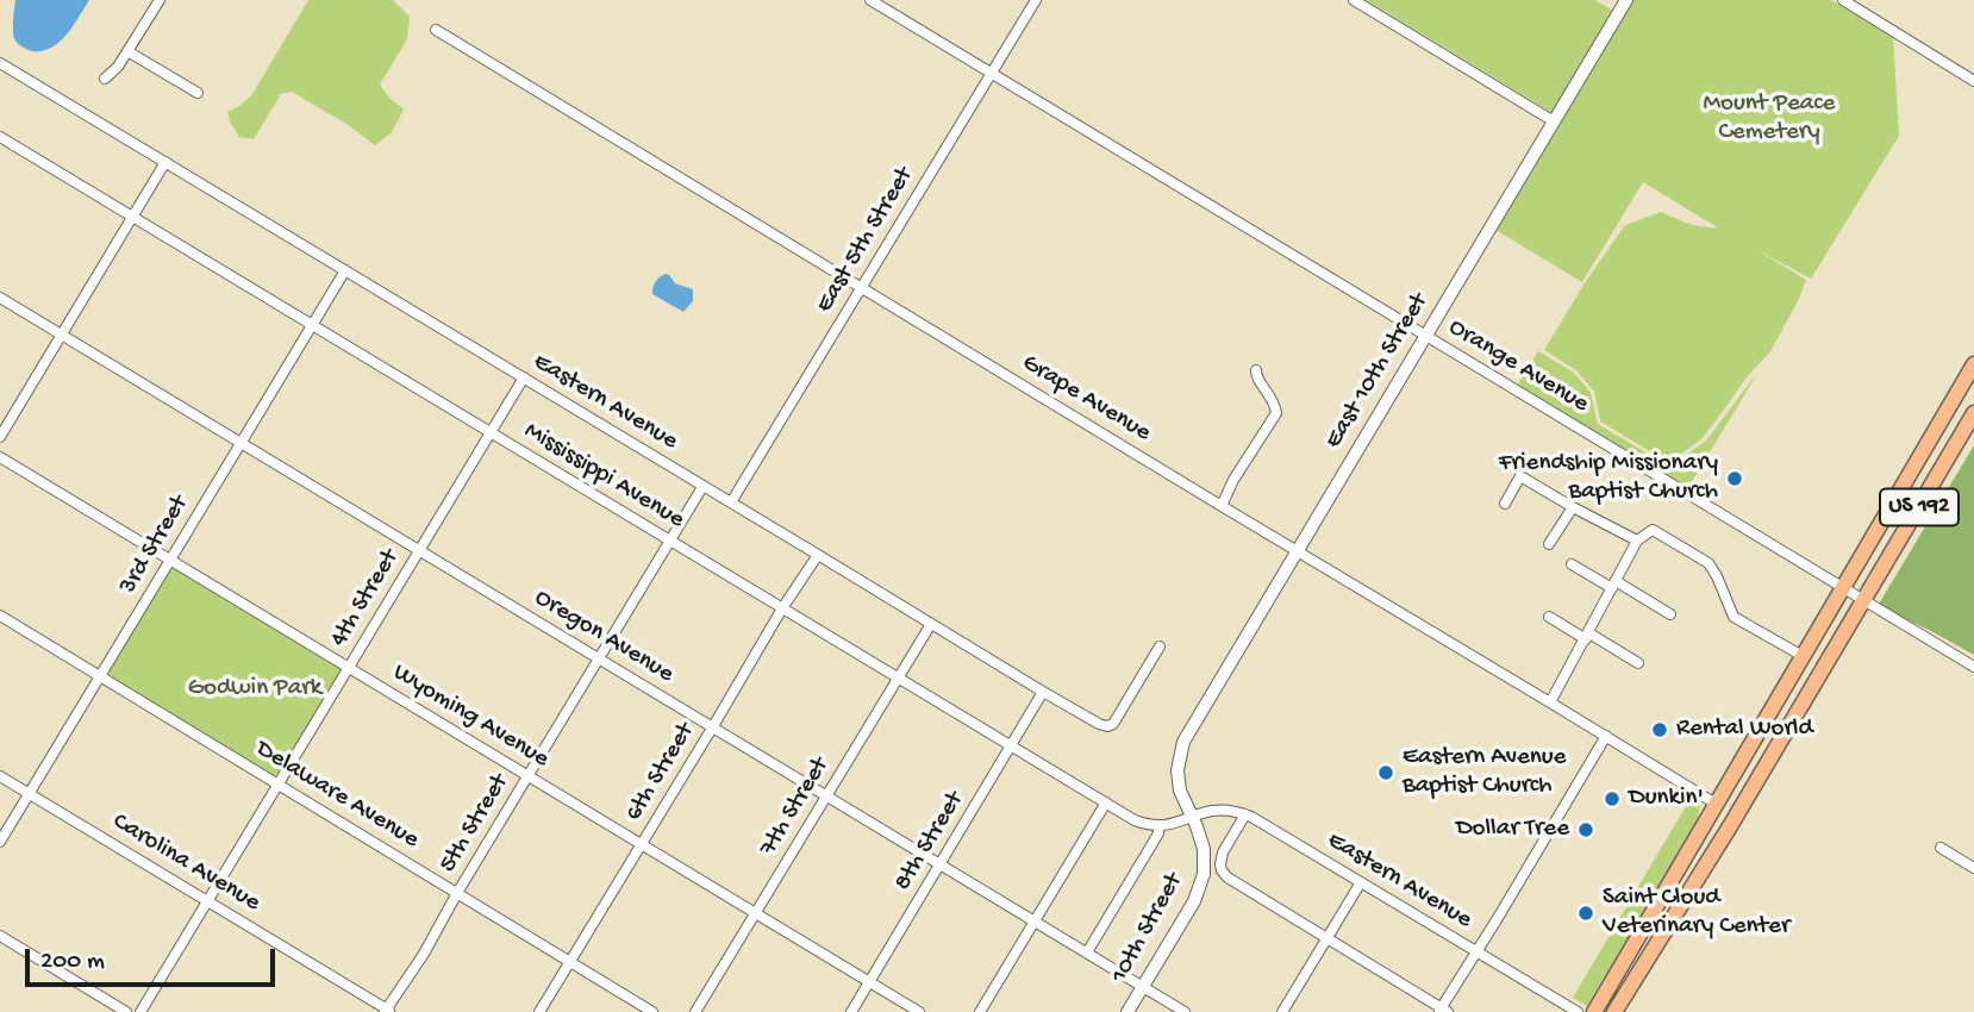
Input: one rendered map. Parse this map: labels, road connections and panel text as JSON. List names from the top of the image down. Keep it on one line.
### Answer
{"streets":{"highway":["US 192"],"street":["East 5th Street","Orange Avenue","East 10th Street","Grape Avenue","Eastern Avenue","Mississippi Avenue","3rd Street","4th Street","Oregon Avenue","Wyoming Avenue","6th Street","Delaware Avenue","7th Street","5th Street","8th Street","Carolina Avenue","10th Street"]},"crossings":[["East 5th Street","Orange Avenue"],["East 5th Street","Grape Avenue"],["East 5th Street","Eastern Avenue"],["Orange Avenue","East 10th Street"],["Orange Avenue","US 192"],["East 10th Street","Grape Avenue"],["East 10th Street","10th Street"],["Grape Avenue","US 192"],["Eastern Avenue","3rd Street"],["Eastern Avenue","4th Street"],["Eastern Avenue","6th Street"],["Eastern Avenue","7th Street"],["Eastern Avenue","5th Street"],["Eastern Avenue","8th Street"],["Eastern Avenue","10th Street"],["Mississippi Avenue","3rd Street"],["Mississippi Avenue","4th Street"],["Mississippi Avenue","6th Street"],["Mississippi Avenue","7th Street"],["Mississippi Avenue","5th Street"],["Mississippi Avenue","8th Street"],["3rd Street","Oregon Avenue"],["3rd Street","Wyoming Avenue"],["3rd Street","Delaware Avenue"],["3rd Street","Carolina Avenue"],["4th Street","Oregon Avenue"],["4th Street","Wyoming Avenue"],["4th Street","Delaware Avenue"],["4th Street","Carolina Avenue"],["Oregon Avenue","6th Street"],["Oregon Avenue","7th Street"],["Oregon Avenue","5th Street"],["Oregon Avenue","8th Street"],["Oregon Avenue","10th Street"],["Wyoming Avenue","6th Street"],["Wyoming Avenue","7th Street"],["Wyoming Avenue","5th Street"],["Wyoming Avenue","8th Street"],["6th Street","Delaware Avenue"],["Delaware Avenue","5th Street"],["5th Street","Carolina Avenue"]],"parks":["Mount Peace Cemetery","Godwin Park"],"places":["Friendship Missionary Baptist Church","Rental World","Eastern Avenue Baptist Church","Dunkin'","Dollar Tree","Saint Cloud Veterinary Center"],"scale_bar":"200 m"}
